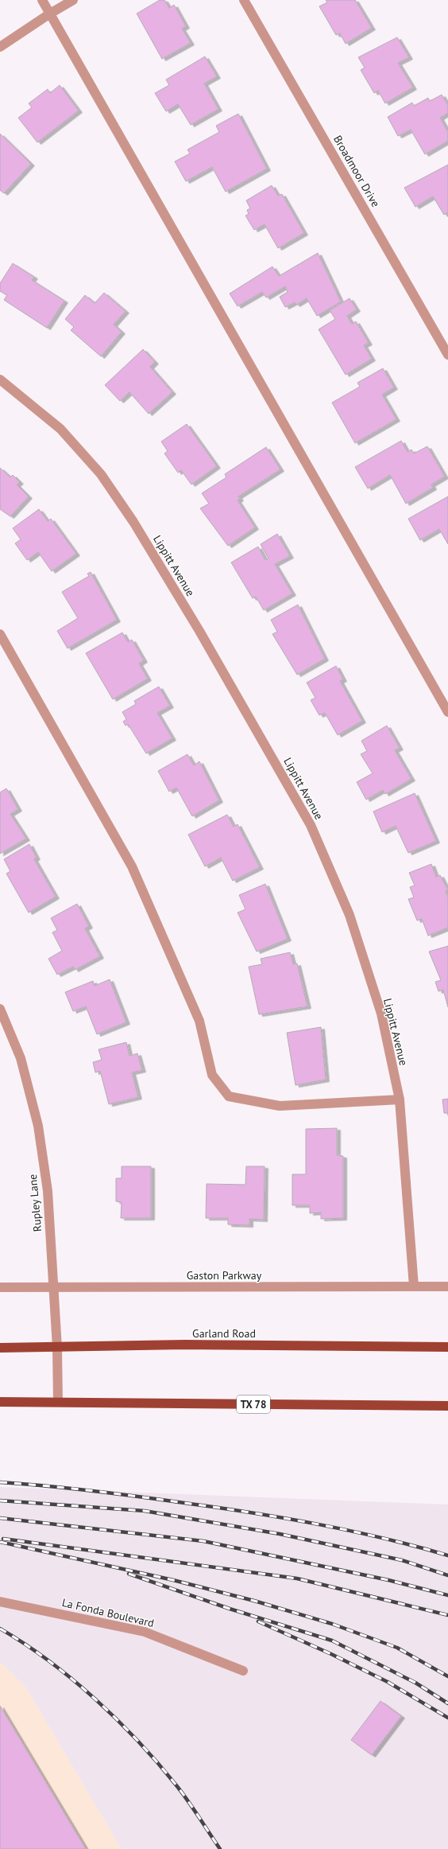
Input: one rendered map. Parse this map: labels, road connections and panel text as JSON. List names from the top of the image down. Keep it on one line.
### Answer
{"streets":{"main road":["Garland Road","TX 78"],"street":["Broadmoor Drive","Lippitt Avenue","Rupley Lane","Gaston Parkway","La Fonda Boulevard"]},"crossings":[["Lippitt Avenue","Gaston Parkway"],["Rupley Lane","Gaston Parkway"],["Rupley Lane","Garland Road"],["Rupley Lane","TX 78"]]}
